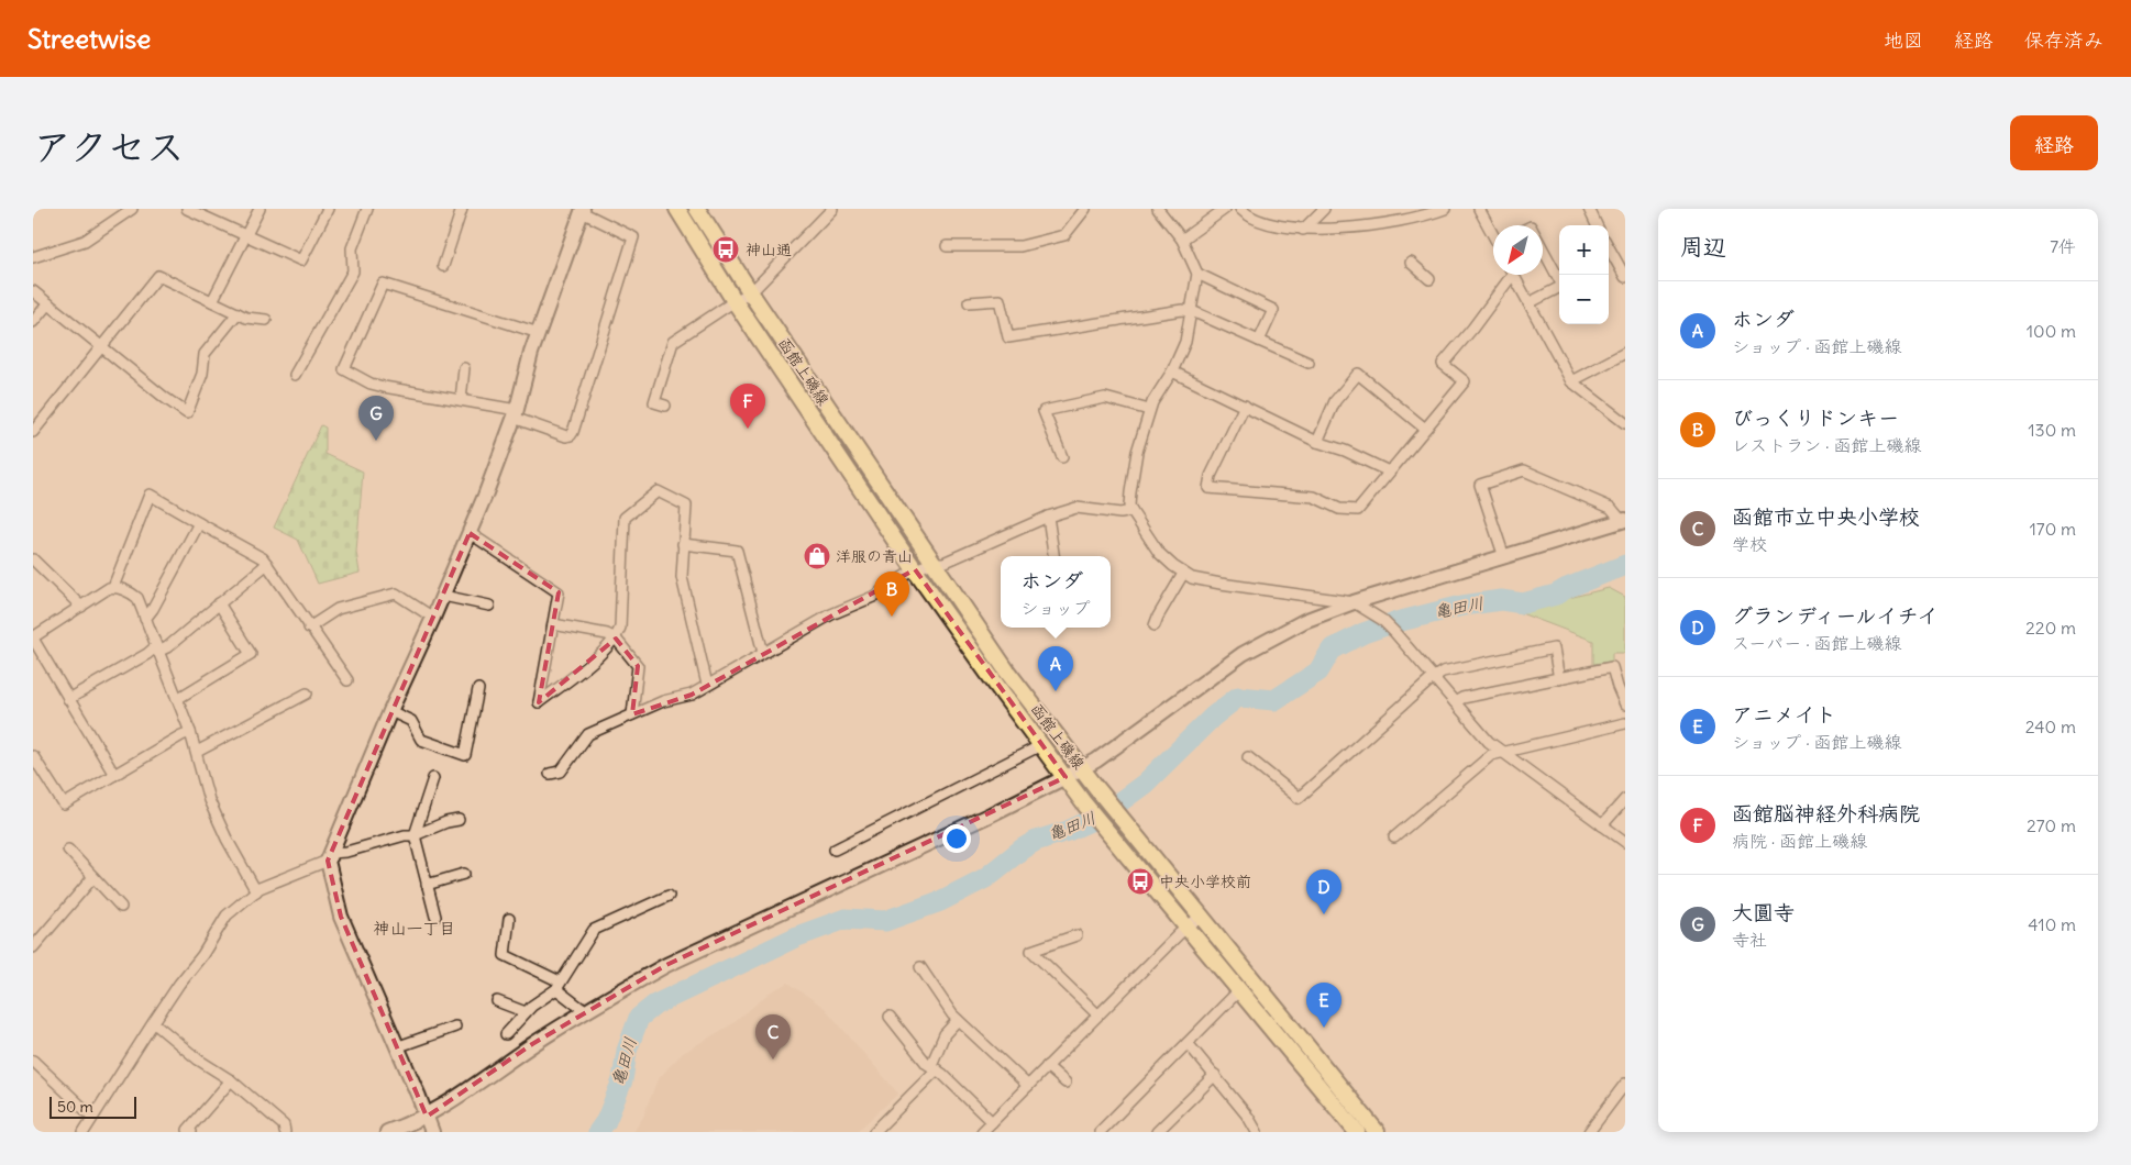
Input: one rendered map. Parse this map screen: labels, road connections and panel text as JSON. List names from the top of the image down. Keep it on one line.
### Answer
{"streets":{"main road":["函館上磯線"]},"districts":["神山一丁目"],"water":["亀田川"],"places":{"bus stop":["神山通","中央小学校前"],"shop":["洋服の青山"]},"scale_bar":"50 m","north":"bottom left","page":{"header":"Streetwise","nav":["地図","経路","保存済み"],"title":"アクセス","buttons":"経路","heading":["周辺","7件"],"map_buttons":["+","−"],"list":[{"mark":"A","name":"ホンダ","note":"ショップ · 函館上磯線","value":"100 m"},{"mark":"B","name":"びっくりドンキー","note":"レストラン · 函館上磯線","value":"130 m"},{"mark":"C","name":"函館市立中央小学校","note":"学校","value":"170 m"},{"mark":"D","name":"グランディールイチイ","note":"スーパー · 函館上磯線","value":"220 m"},{"mark":"E","name":"アニメイト","note":"ショップ · 函館上磯線","value":"240 m"},{"mark":"F","name":"函館脳神経外科病院","note":"病院 · 函館上磯線","value":"270 m"},{"mark":"G","name":"大圓寺","note":"寺社","value":"410 m"}],"pins":["F","G","B","A","D","E","C"],"popup":["ホンダ","ショップ"],"scale":"50 m"}}
